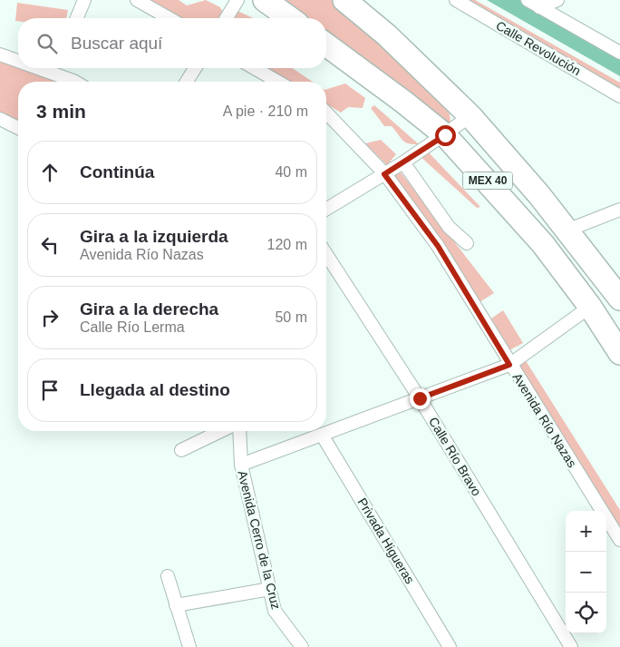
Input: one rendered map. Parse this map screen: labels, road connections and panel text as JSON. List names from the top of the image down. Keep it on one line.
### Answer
{"streets":{"highway":["MEX 40"],"street":["Calle Revolución","Avenida Río Nazas","Calle Río Bravo","Avenida Cerro de la Cruz","Privada Higueras"]},"page":{"search":"Buscar aquí","heading":["3 min","A pie · 210 m"],"list":[["Continúa","40 m"],["Gira a la izquierda","Avenida Río Nazas","120 m"],["Gira a la derecha","Calle Río Lerma","50 m"],"Llegada al destino"],"map_buttons":["+","−"]}}
